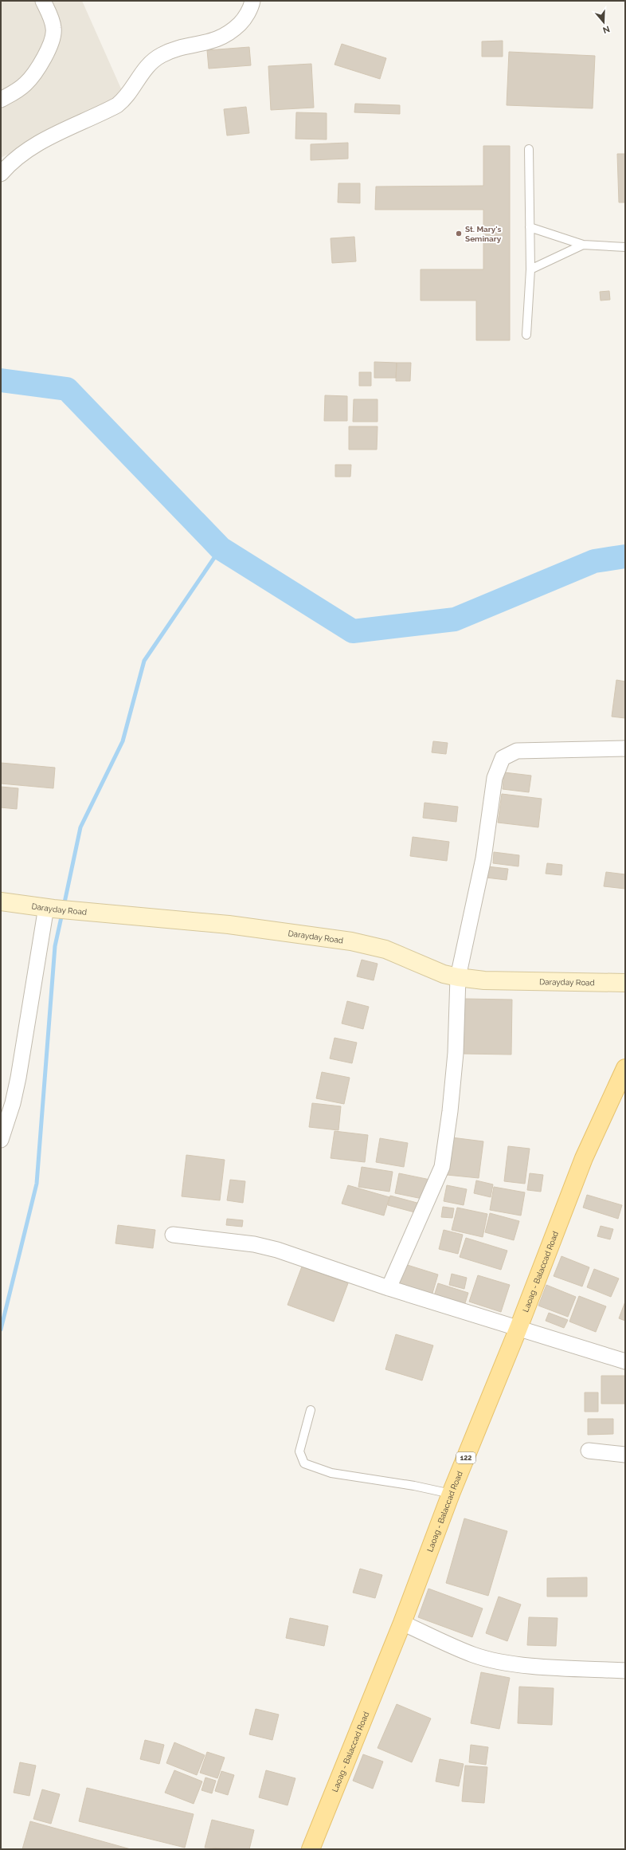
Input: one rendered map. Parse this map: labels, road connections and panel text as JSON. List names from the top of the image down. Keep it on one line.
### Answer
{"streets":{"main road":["Laoag - Balaccad Road","122"],"street":["Darayday Road"]},"places":["St. Mary's Seminary"],"north":"bottom"}
